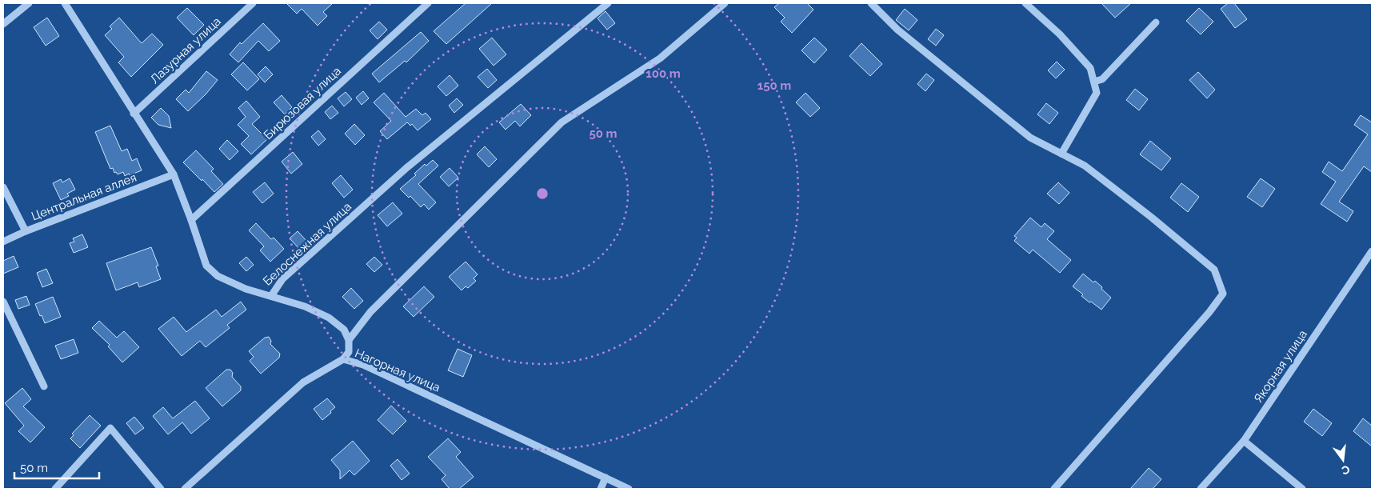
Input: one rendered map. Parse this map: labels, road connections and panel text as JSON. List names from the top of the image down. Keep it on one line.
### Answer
{"streets":{"street":["Лазурная улица","Бирюзовая улица","Центральная аллея","Белоснежная улица","Якорная улица","Нагорная улица"]},"crossings":[["Лазурная улица","Белоснежная улица"],["Бирюзовая улица","Белоснежная улица"],["Центральная аллея","Белоснежная улица"]],"scale_bar":"50 m","north":"bottom","rings":["100 m","150 m","50 m"]}
